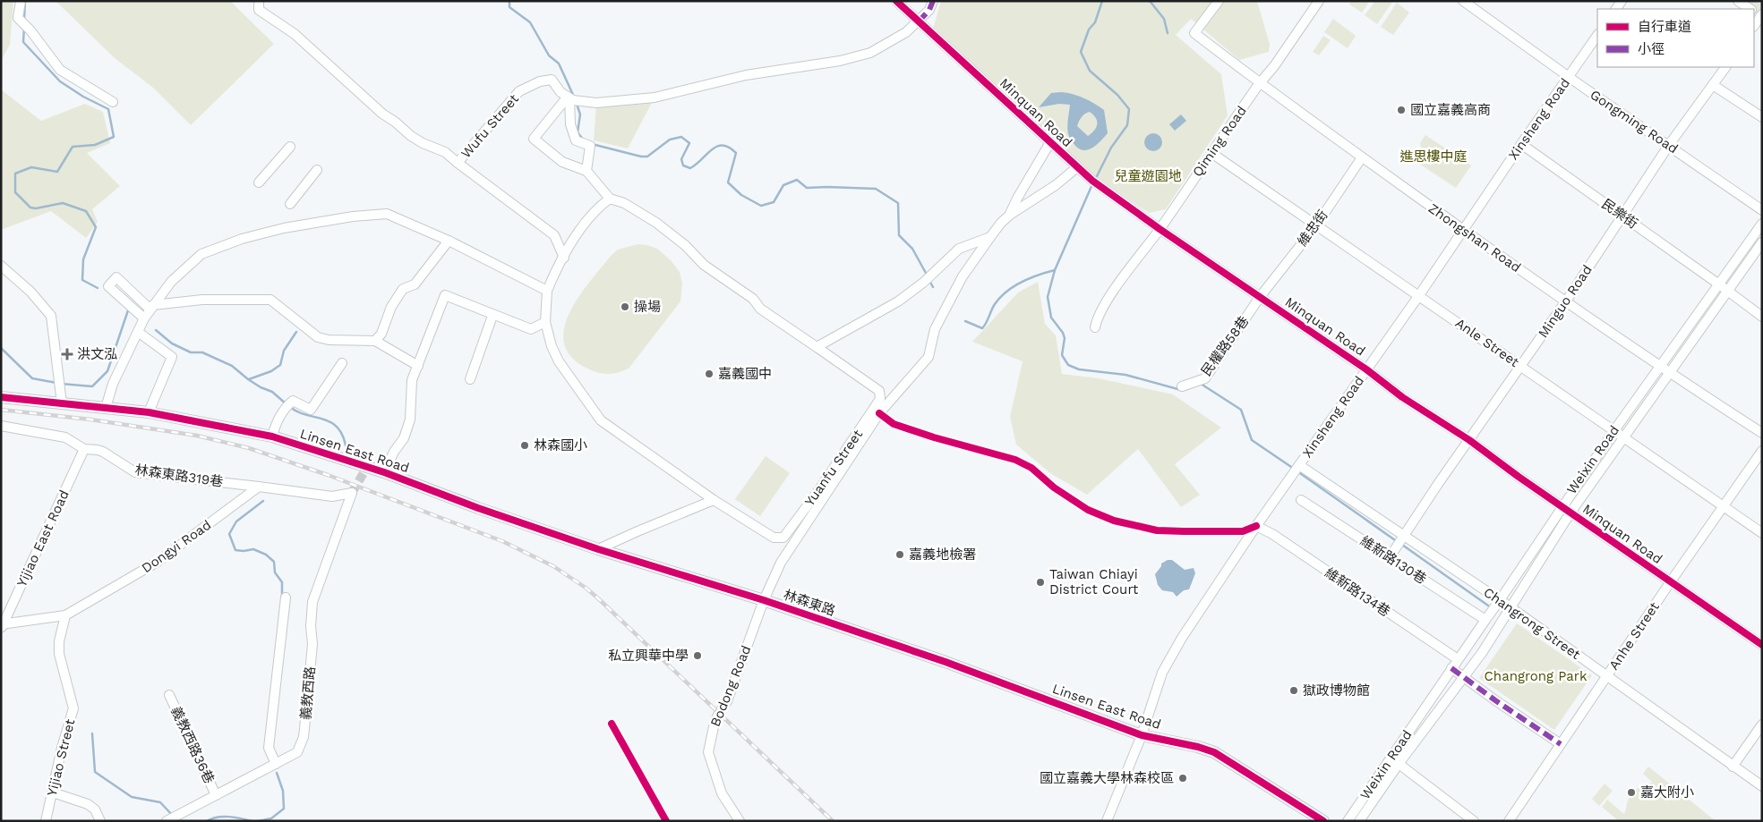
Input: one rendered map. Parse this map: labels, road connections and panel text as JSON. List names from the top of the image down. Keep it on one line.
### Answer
{"streets":{"main road":["Linsen East Road","林森東路"],"street":["Minquan Road","Xinsheng Road","Gongming Road","Wufu Street","Qiming Road","民樂街","維忠街","Zhongshan Road","Minguo Road","Anle Street","民權路58巷","Weixin Road","Yuanfu Street","林森東路319巷","Yijiao East Road","Dongyi Road","維新路130巷","維新路134巷","Changrong Street","Anhe Street","Bodong Road","義教西路","義教西路36巷","Yijiao Street"]},"crossings":[["Minquan Road","Xinsheng Road"],["Minquan Road","Qiming Road"],["Minquan Road","維忠街"],["Minquan Road","Minguo Road"],["Minquan Road","民權路58巷"],["Minquan Road","Weixin Road"],["Minquan Road","Yuanfu Street"],["Minquan Road","Anhe Street"],["Xinsheng Road","Gongming Road"],["Xinsheng Road","民樂街"],["Xinsheng Road","Zhongshan Road"],["Xinsheng Road","Anle Street"],["Xinsheng Road","Linsen East Road"],["Xinsheng Road","維新路134巷"],["Xinsheng Road","Changrong Street"],["Gongming Road","Minguo Road"],["Qiming Road","Zhongshan Road"],["Qiming Road","Anle Street"],["民樂街","Minguo Road"],["民樂街","Weixin Road"],["維忠街","Zhongshan Road"],["維忠街","Anle Street"],["維忠街","民權路58巷"],["Zhongshan Road","Minguo Road"],["Zhongshan Road","Weixin Road"],["Minguo Road","Anle Street"],["Minguo Road","維新路130巷"],["Minguo Road","Changrong Street"],["Anle Street","Weixin Road"],["Anle Street","Anhe Street"],["Linsen East Road","Yuanfu Street"],["Linsen East Road","林森東路"],["Linsen East Road","Bodong Road"],["Weixin Road","維新路130巷"],["Weixin Road","維新路134巷"],["Weixin Road","Changrong Street"],["Yuanfu Street","林森東路"],["Yuanfu Street","Bodong Road"],["林森東路319巷","Yijiao East Road"],["林森東路319巷","Dongyi Road"],["林森東路319巷","義教西路"],["Yijiao East Road","Dongyi Road"],["Dongyi Road","義教西路"],["Dongyi Road","Yijiao Street"],["林森東路","Bodong Road"],["Changrong Street","Anhe Street"],["義教西路","義教西路36巷"]],"parks":["進思樓中庭","兒童遊園地","Changrong Park"],"places":{"other":["國立嘉義高商","操場","嘉義國中","林森國小","嘉義地檢署","Taiwan Chiayi District Court","私立興華中學","獄政博物館","國立嘉義大學林森校區","嘉大附小"],"health":["洪文泓"]},"legend":["自行車道","小徑"]}
